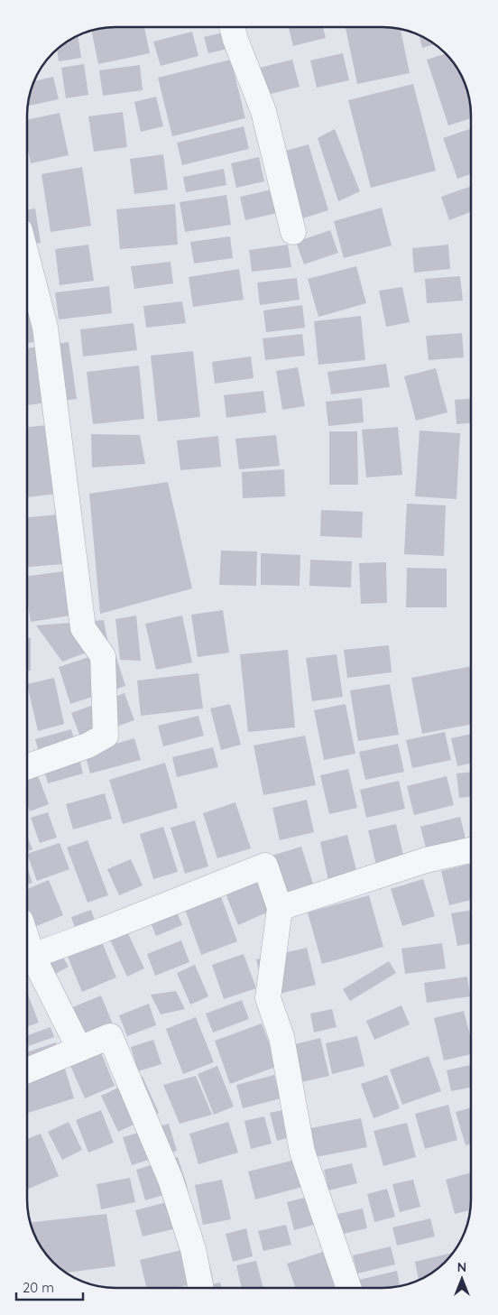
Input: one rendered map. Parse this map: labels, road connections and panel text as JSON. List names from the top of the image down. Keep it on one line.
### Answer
{"scale_bar":"20 m","north":"top"}
